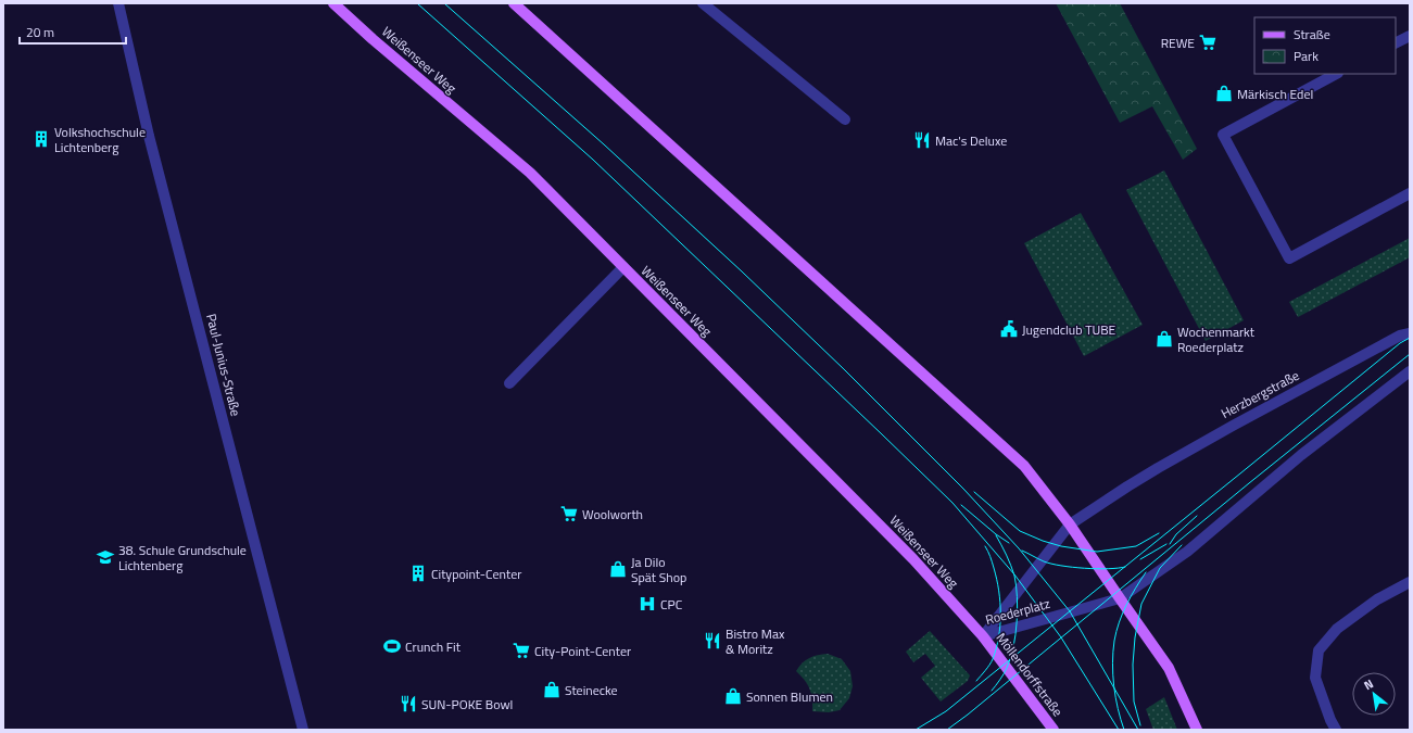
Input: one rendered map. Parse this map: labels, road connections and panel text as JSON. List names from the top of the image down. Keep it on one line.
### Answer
{"streets":{"main road":["Weißenseer Weg","Möllendorffstraße"],"street":["Paul-Junius-Straße","Herzbergstraße","Roederplatz"]},"crossings":[["Weißenseer Weg","Roederplatz"],["Weißenseer Weg","Möllendorffstraße"],["Herzbergstraße","Roederplatz"],["Roederplatz","Möllendorffstraße"]],"places":{"supermarket":["REWE","Woolworth","City-Point-Center"],"shop":["Märkisch Edel","Wochenmarkt Roederplatz","Ja Dilo Spät Shop","Steinecke","Sonnen Blumen"],"building":["Volkshochschule Lichtenberg","Citypoint-Center"],"restaurant":["Mac's Deluxe","Bistro Max & Moritz","SUN-POKE Bowl"],"public building":["Jugendclub TUBE"],"school or university":["38. Schule Grundschule Lichtenberg"],"hospital":["CPC"],"sports":["Crunch Fit"]},"legend":["Straße","Park"],"scale_bar":"20 m","north":"top left"}
